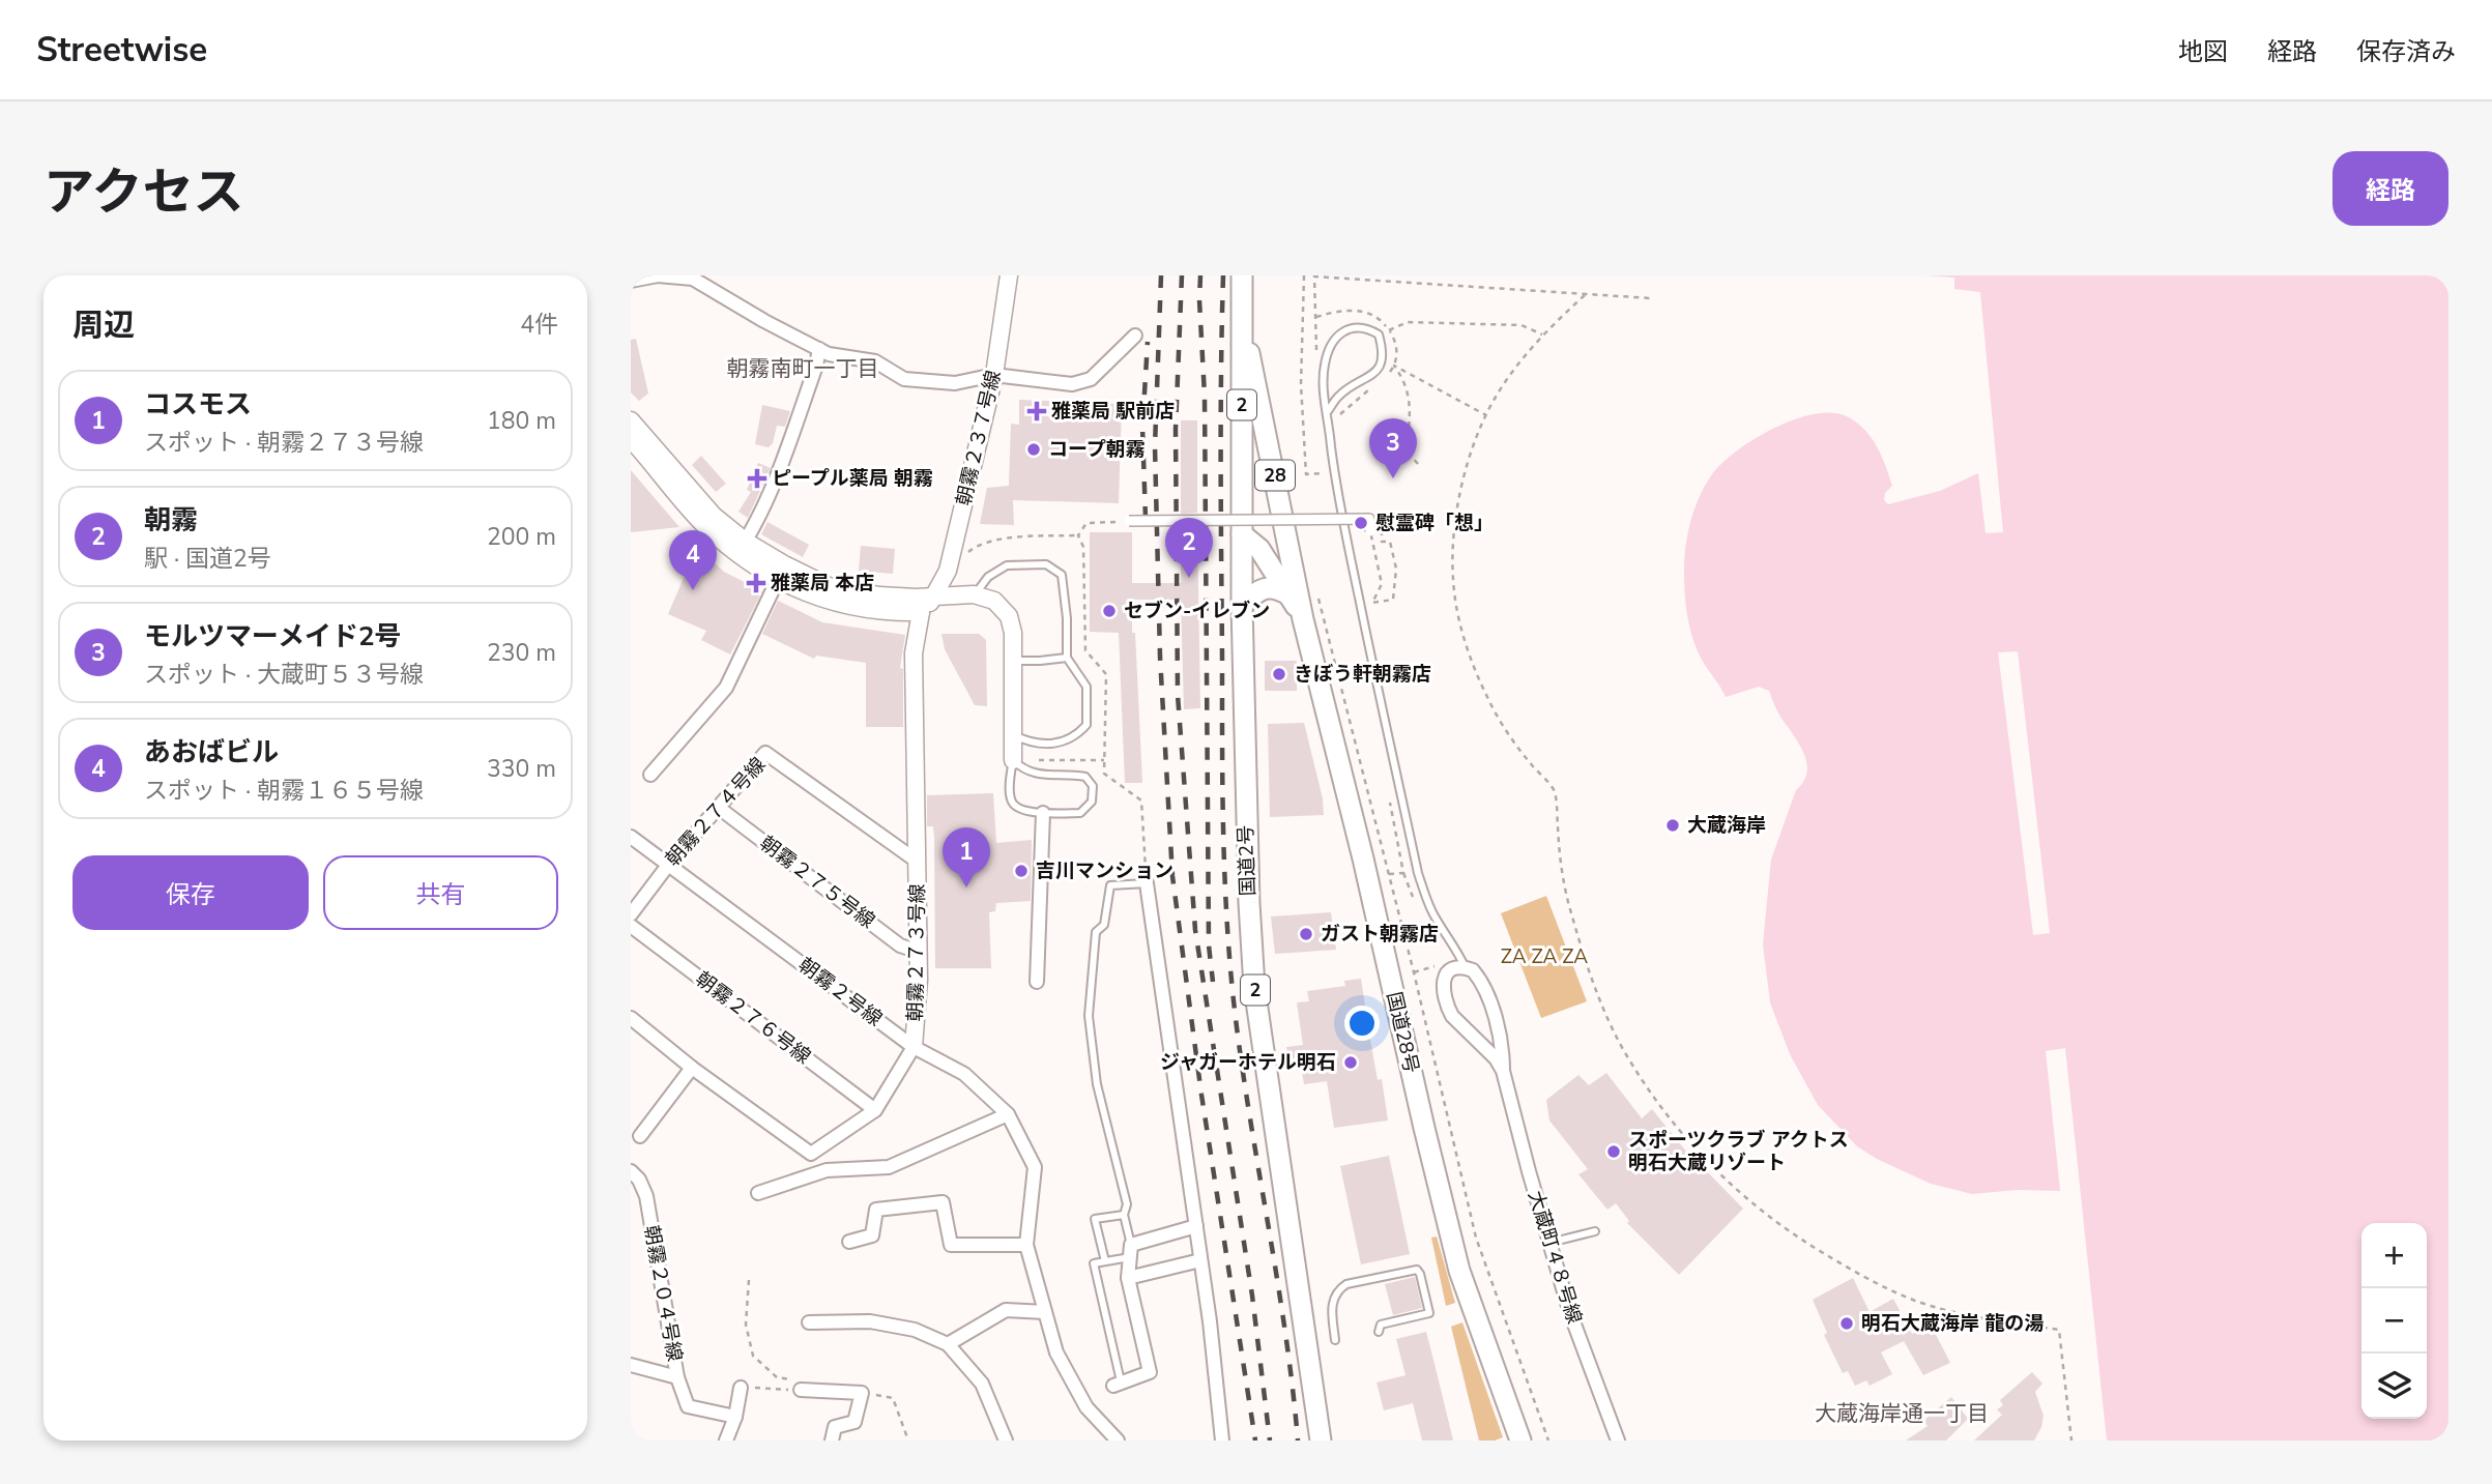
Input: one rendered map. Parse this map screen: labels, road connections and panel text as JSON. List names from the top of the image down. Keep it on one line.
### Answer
{"streets":{"highway":["2","28","国道2号","国道28号"],"street":["朝霧２３７号線","朝霧２７４号線","朝霧２７５号線","朝霧２７３号線","朝霧２号線","朝霧２７６号線","大蔵町４８号線","朝霧２０４号線"]},"crossings":[["朝霧２３７号線","朝霧２７３号線"],["朝霧２７４号線","朝霧２７５号線"],["朝霧２７４号線","朝霧２７３号線"],["朝霧２７４号線","朝霧２号線"],["国道2号","国道28号"],["朝霧２７５号線","朝霧２７３号線"],["朝霧２７３号線","朝霧２号線"],["朝霧２７３号線","朝霧２７６号線"]],"districts":["朝霧南町一丁目","大蔵海岸通一丁目"],"parks":["ZA ZA ZA"],"places":{"health":["雅薬局 駅前店","ピープル薬局 朝霧","雅薬局 本店"],"other":["コープ朝霧","慰霊碑「想」","セブン-イレブン","きぼう軒朝霧店","大蔵海岸","吉川マンション","ガスト朝霧店","ジャガーホテル明石","スポーツクラブ アクトス 明石大蔵リゾート","明石大蔵海岸 龍の湯"]},"page":{"header":"Streetwise","nav":["地図","経路","保存済み"],"title":"アクセス","buttons":["経路",["保存","共有"]],"heading":["周辺","4件"],"list":[{"mark":"1","name":"コスモス","note":"スポット · 朝霧２７３号線","value":"180 m"},{"mark":"2","name":"朝霧","note":"駅 · 国道2号","value":"200 m"},{"mark":"3","name":"モルツマーメイド2号","note":"スポット · 大蔵町５３号線","value":"230 m"},{"mark":"4","name":"あおばビル","note":"スポット · 朝霧１６５号線","value":"330 m"}],"pins":["3","2","4","1"],"map_buttons":["+","−"]}}
